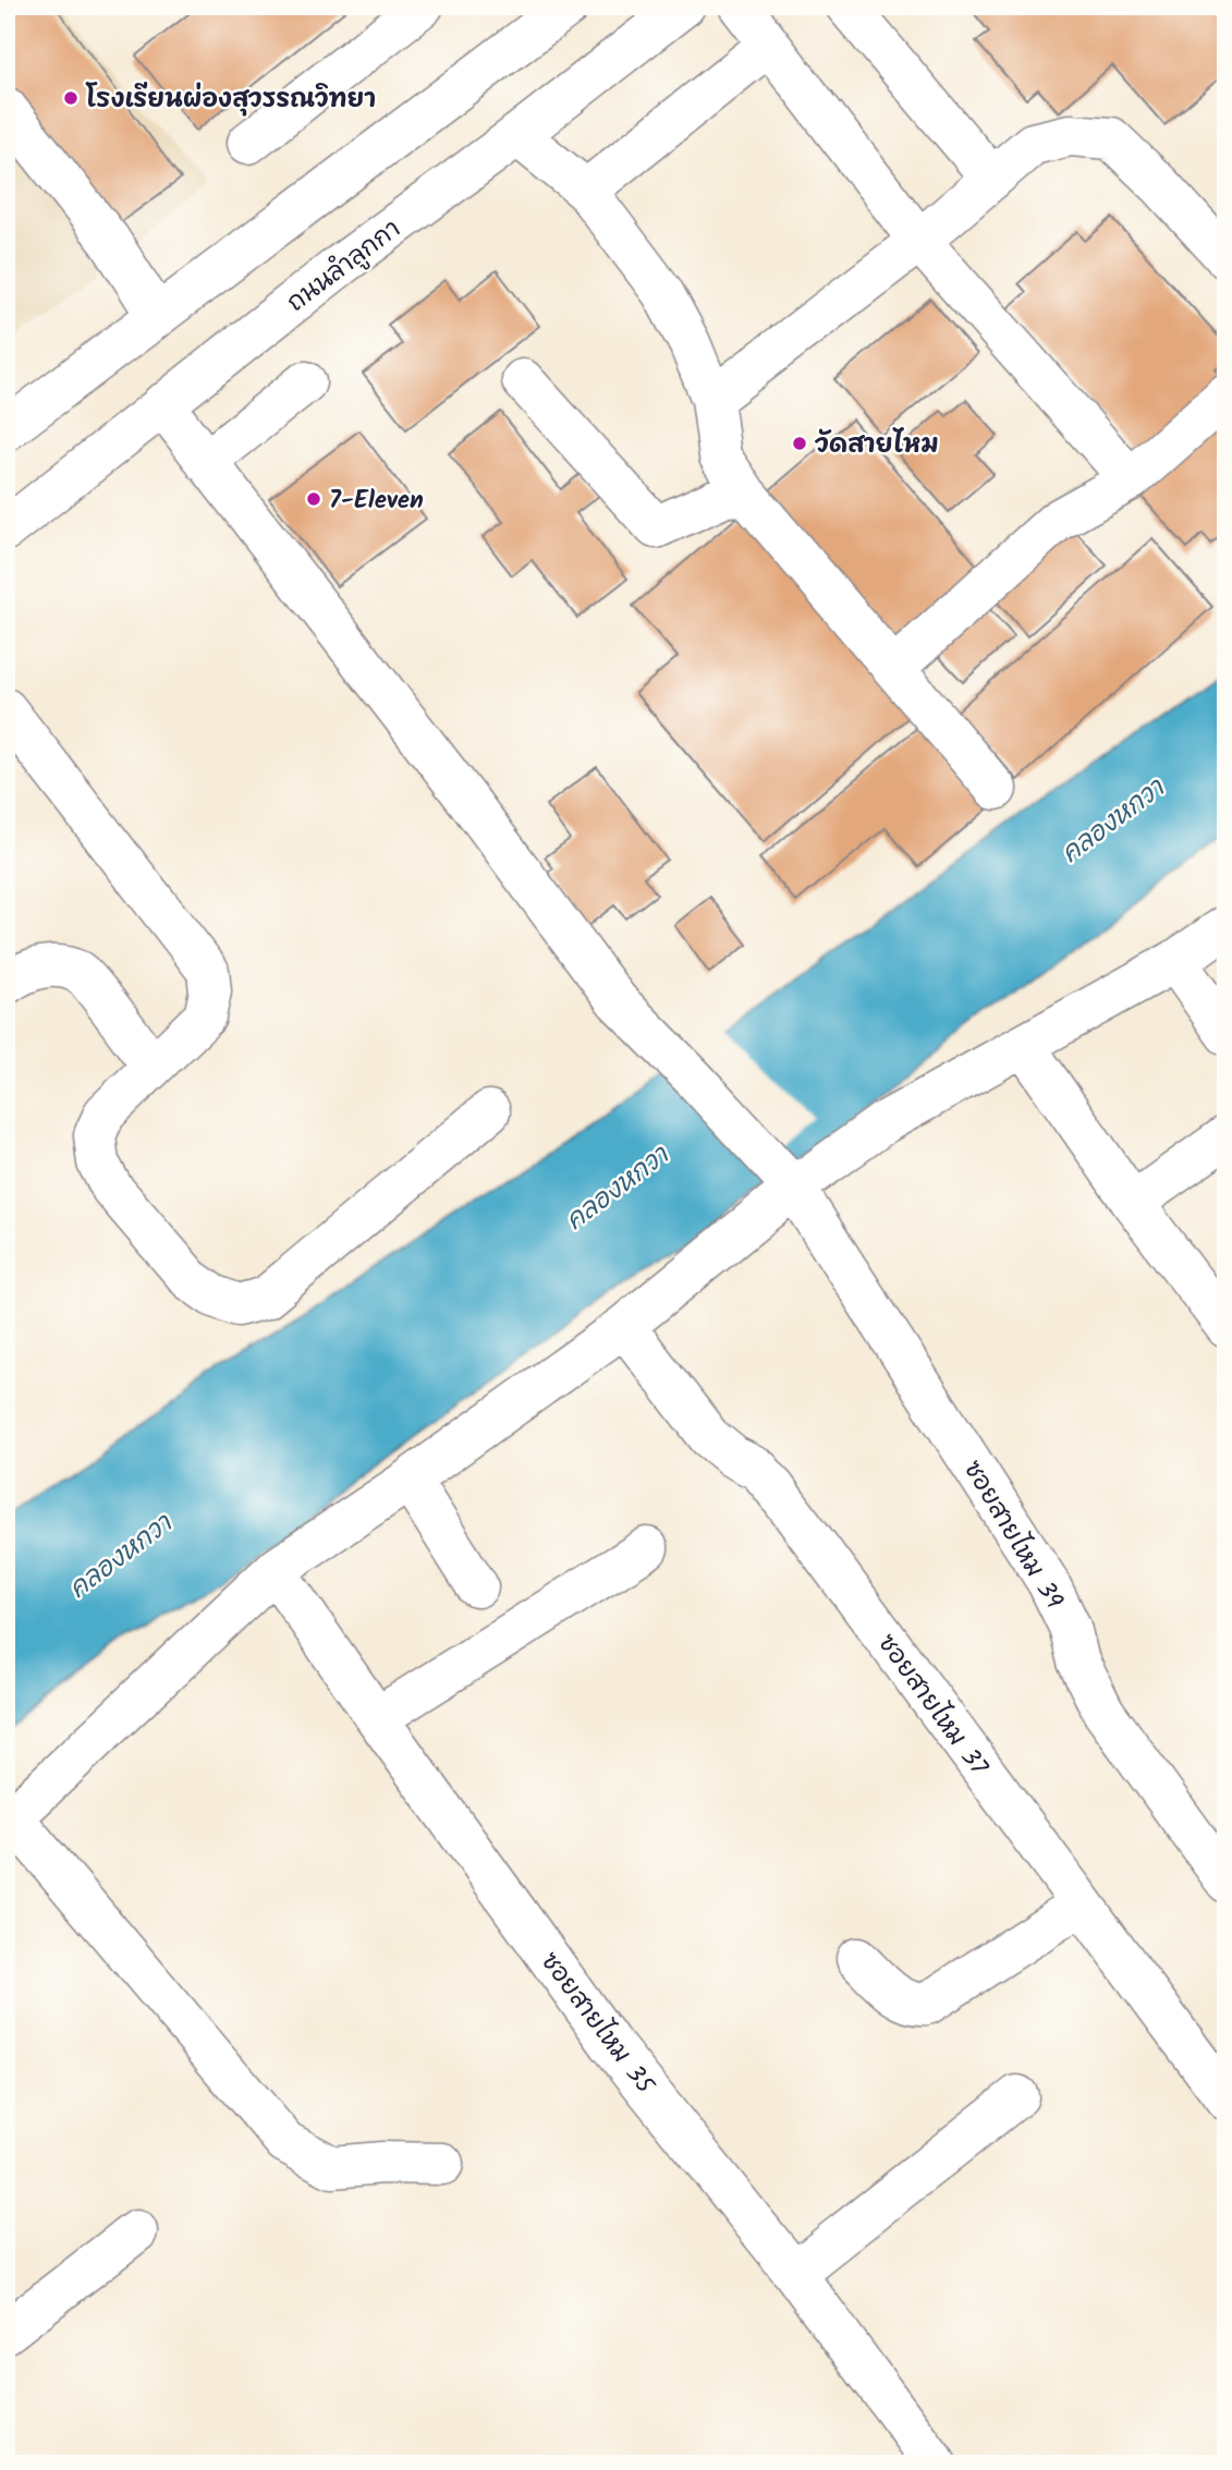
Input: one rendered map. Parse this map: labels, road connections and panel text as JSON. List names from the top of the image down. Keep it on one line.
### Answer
{"streets":{"street":["ถนนลำลูกกา","ซอยสายไหม 39","ซอยสายไหม 37","ซอยสายไหม 35"]},"crossings":[["ถนนลำลูกกา","ซอยสายไหม 39"]],"water":["คลองหกวา"],"places":["โรงเรียนผ่องสุวรรณวิทยา","วัดสายไหม","7-Eleven"]}
